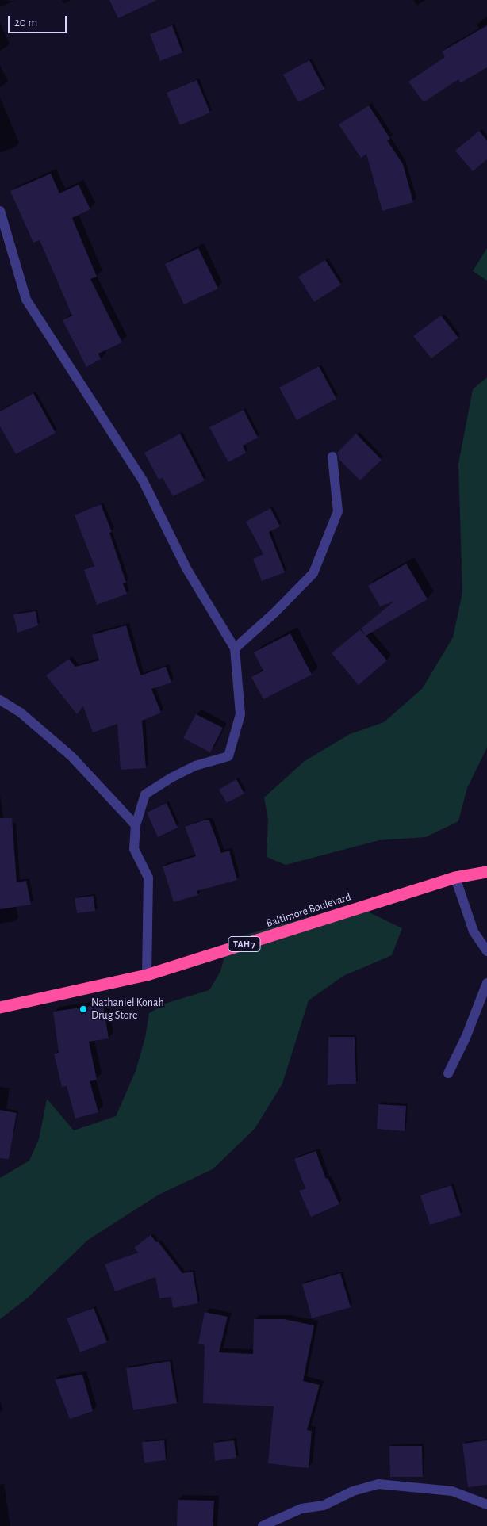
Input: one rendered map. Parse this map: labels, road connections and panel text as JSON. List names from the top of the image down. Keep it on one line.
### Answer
{"streets":{"highway":["Baltimore Boulevard","TAH 7"]},"places":["Nathaniel Konah Drug Store"],"scale_bar":"20 m"}
